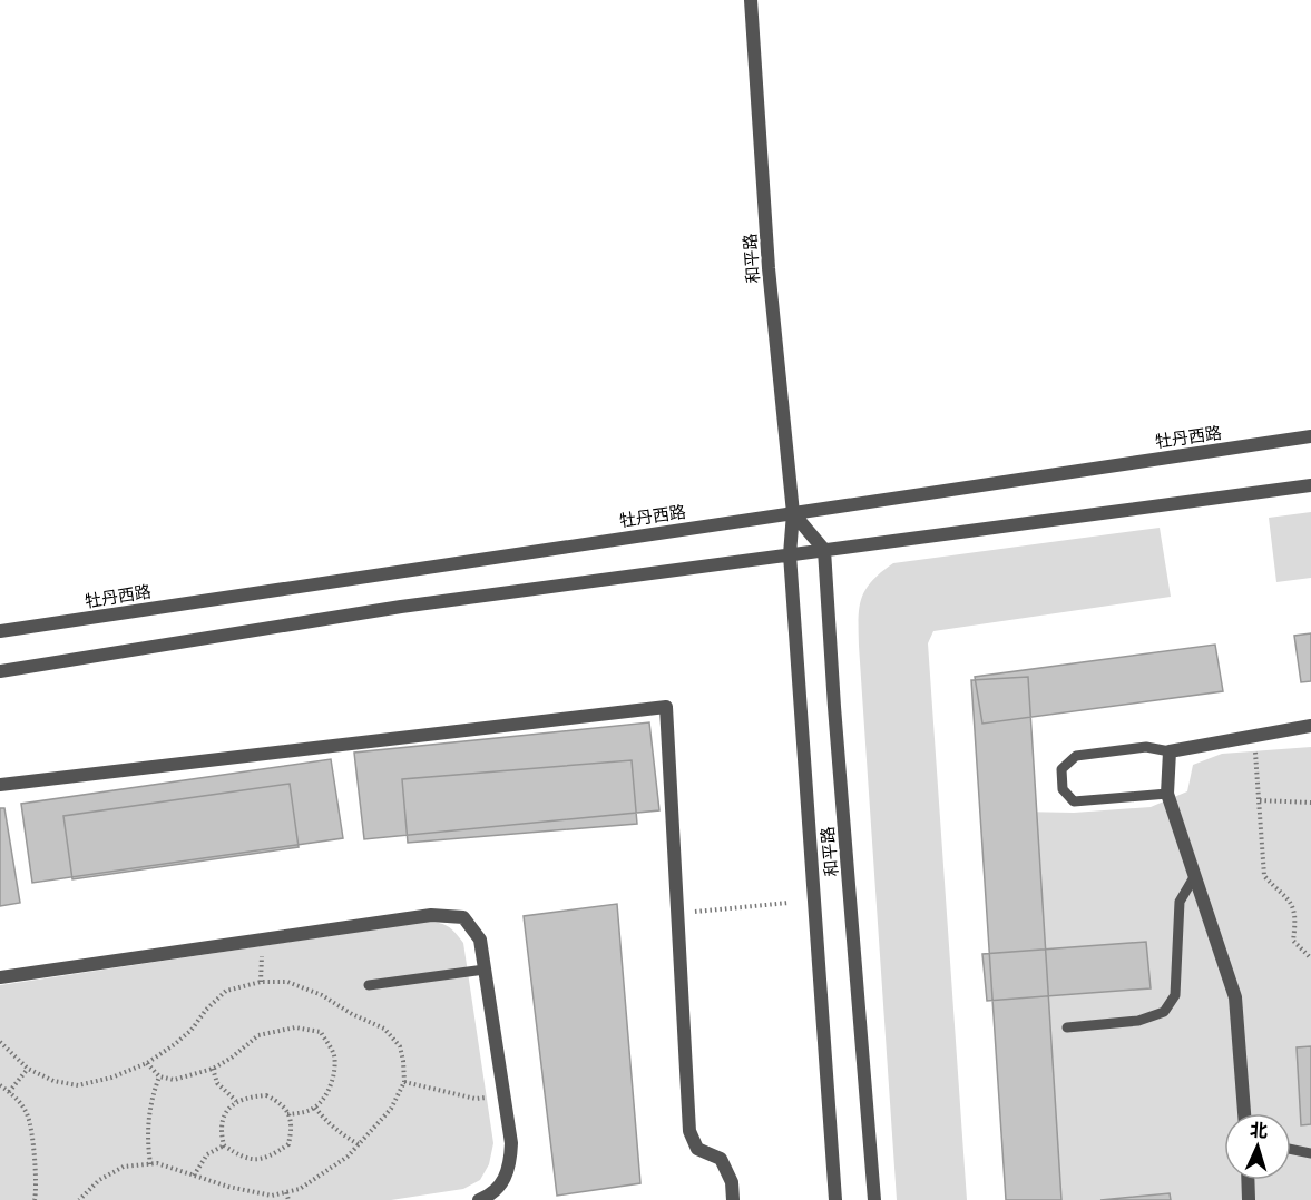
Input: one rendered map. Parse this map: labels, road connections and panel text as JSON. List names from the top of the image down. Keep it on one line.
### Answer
{"streets":{"street":["和平路","牡丹西路"]},"crossings":[["和平路","牡丹西路"]],"north":"top"}
